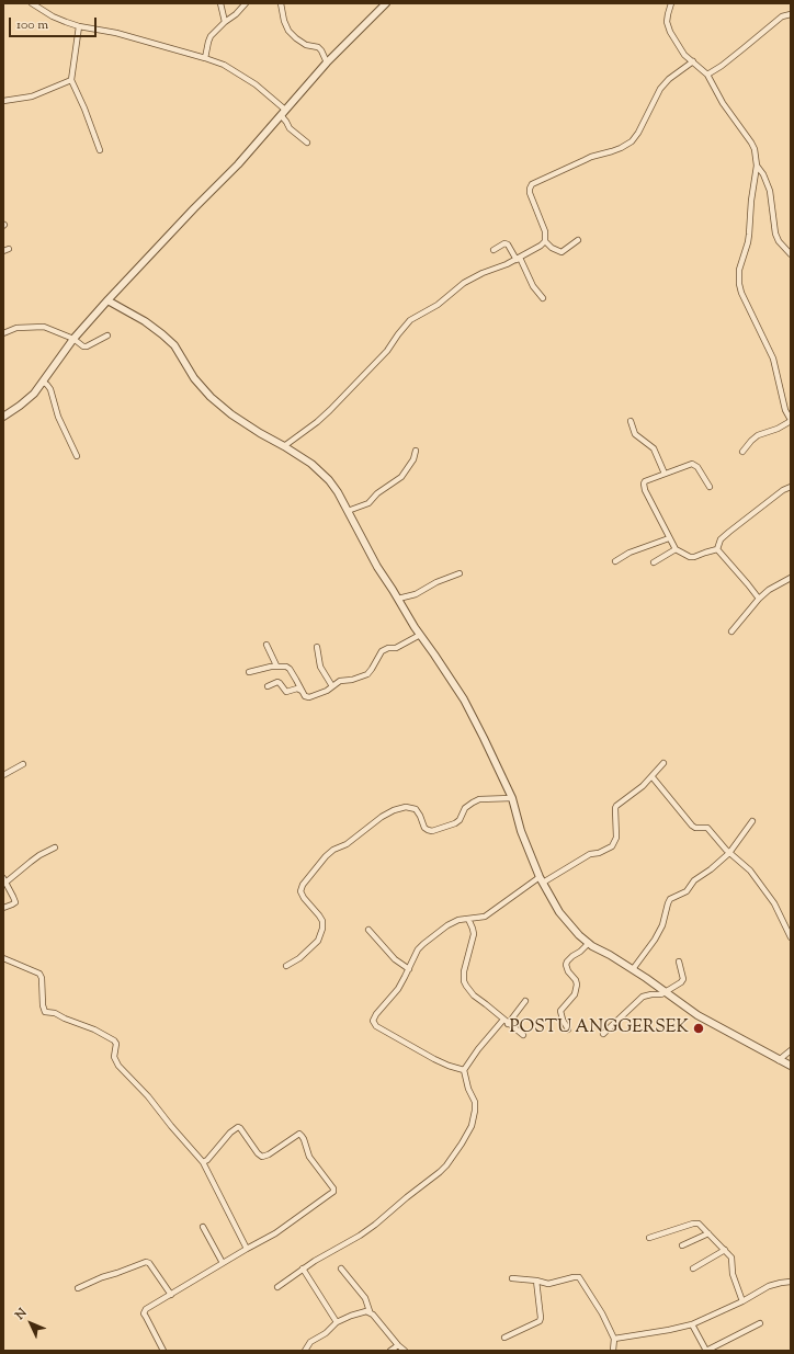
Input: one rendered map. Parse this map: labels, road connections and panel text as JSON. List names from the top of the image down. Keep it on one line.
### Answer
{"places":["POSTU ANGGERSEK"],"scale_bar":"100 m","north":"top left"}
